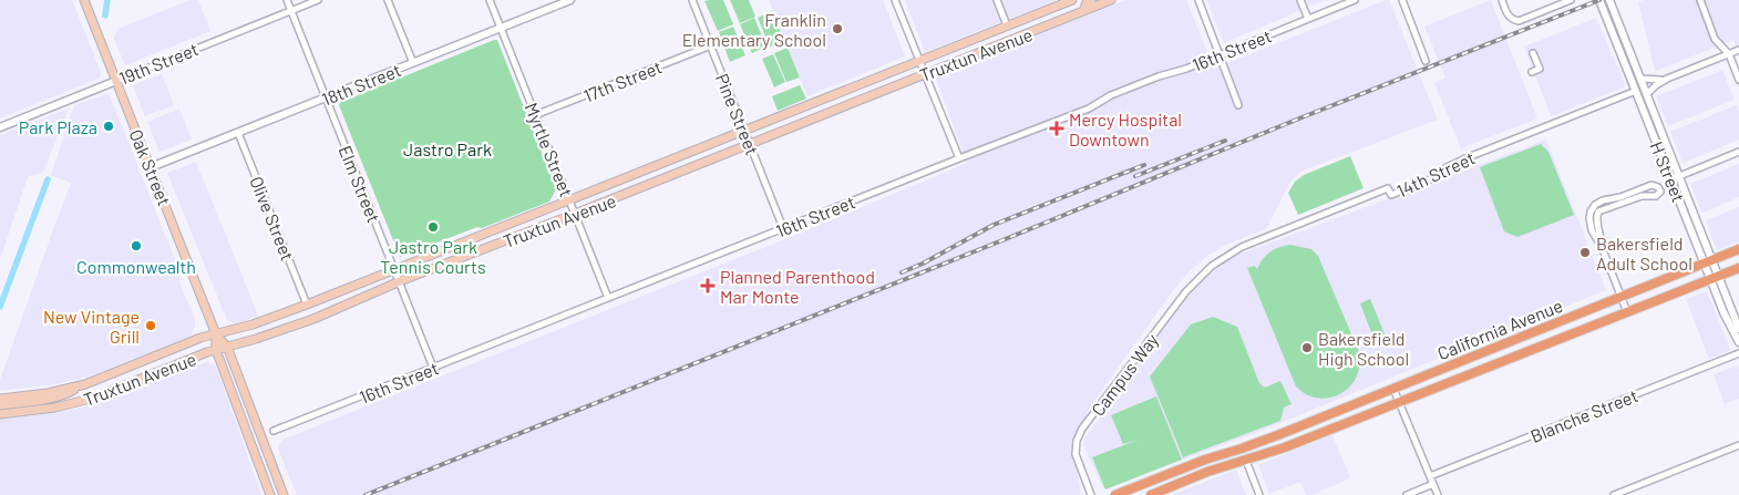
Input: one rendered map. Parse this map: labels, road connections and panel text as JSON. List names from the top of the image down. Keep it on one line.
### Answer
{"streets":{"main road":["Truxtun Avenue","Oak Street","California Avenue"],"street":["16th Street","19th Street","17th Street","18th Street","Pine Street","Myrtle Street","H Street","14th Street","Elm Street","Olive Street","Campus Way","Blanche Street"]},"crossings":[["16th Street","Pine Street"],["16th Street","Myrtle Street"],["16th Street","Elm Street"],["Truxtun Avenue","Pine Street"],["Truxtun Avenue","Myrtle Street"],["Truxtun Avenue","Oak Street"],["Truxtun Avenue","Elm Street"],["Truxtun Avenue","Olive Street"],["19th Street","Oak Street"],["19th Street","Elm Street"],["17th Street","Pine Street"],["17th Street","Myrtle Street"],["18th Street","Myrtle Street"],["18th Street","Oak Street"],["18th Street","Elm Street"],["18th Street","Olive Street"],["H Street","14th Street"],["H Street","California Avenue"],["14th Street","Campus Way"]],"parks":["Jastro Park"],"places":{"other":["Franklin Elementary School","Park Plaza","Jastro Park Tennis Courts","Commonwealth","Bakersfield Adult School","New Vintage Grill","Bakersfield High School"],"health":["Mercy Hospital Downtown","Planned Parenthood Mar Monte"]}}
